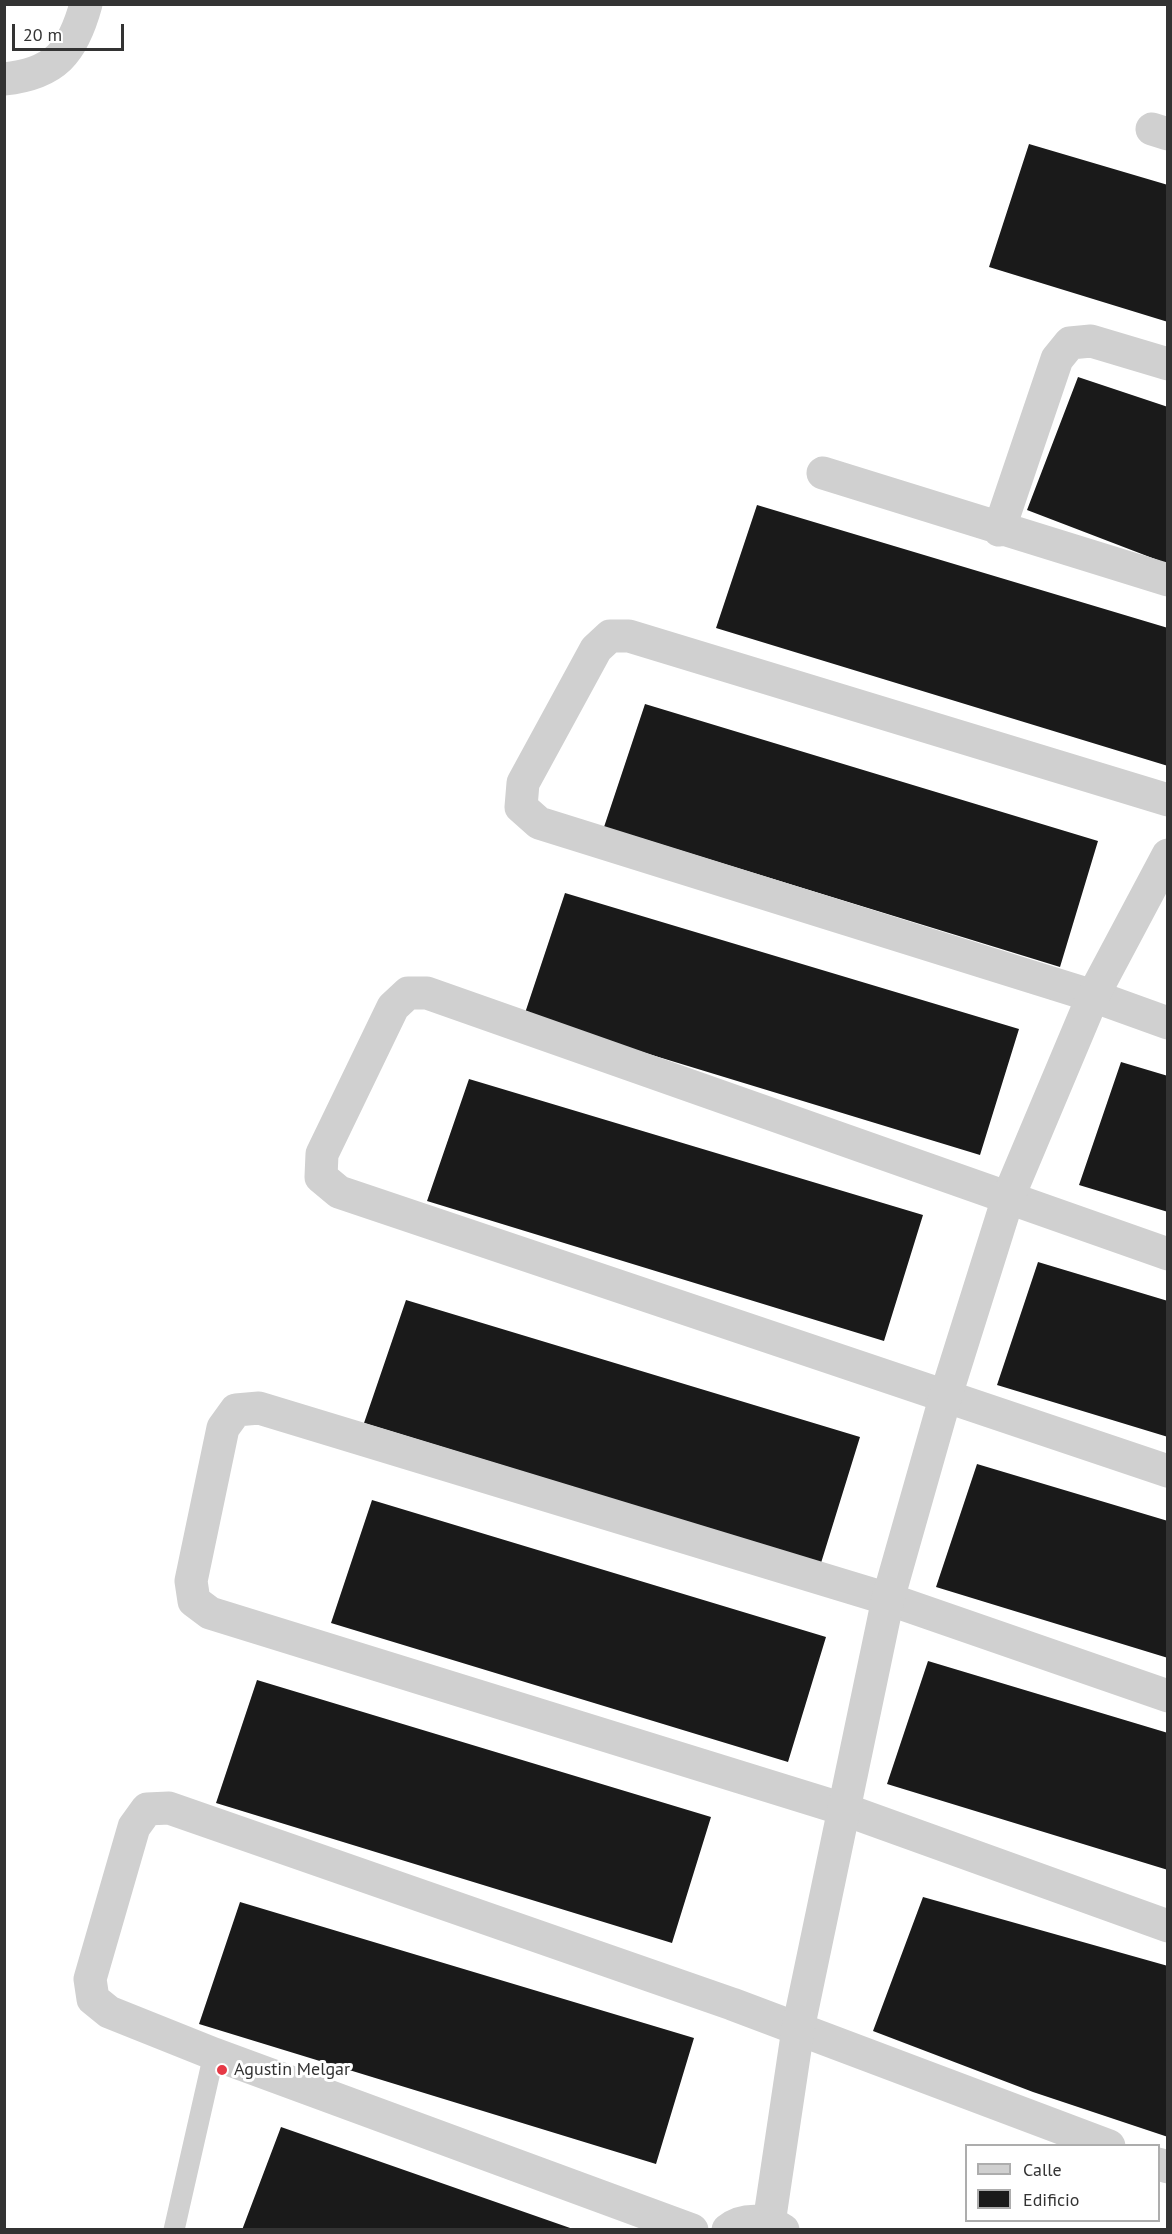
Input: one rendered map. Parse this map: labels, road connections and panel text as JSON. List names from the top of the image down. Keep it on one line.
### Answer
{"places":["Agustin Melgar"],"legend":["Calle","Edificio"],"scale_bar":"20 m"}
